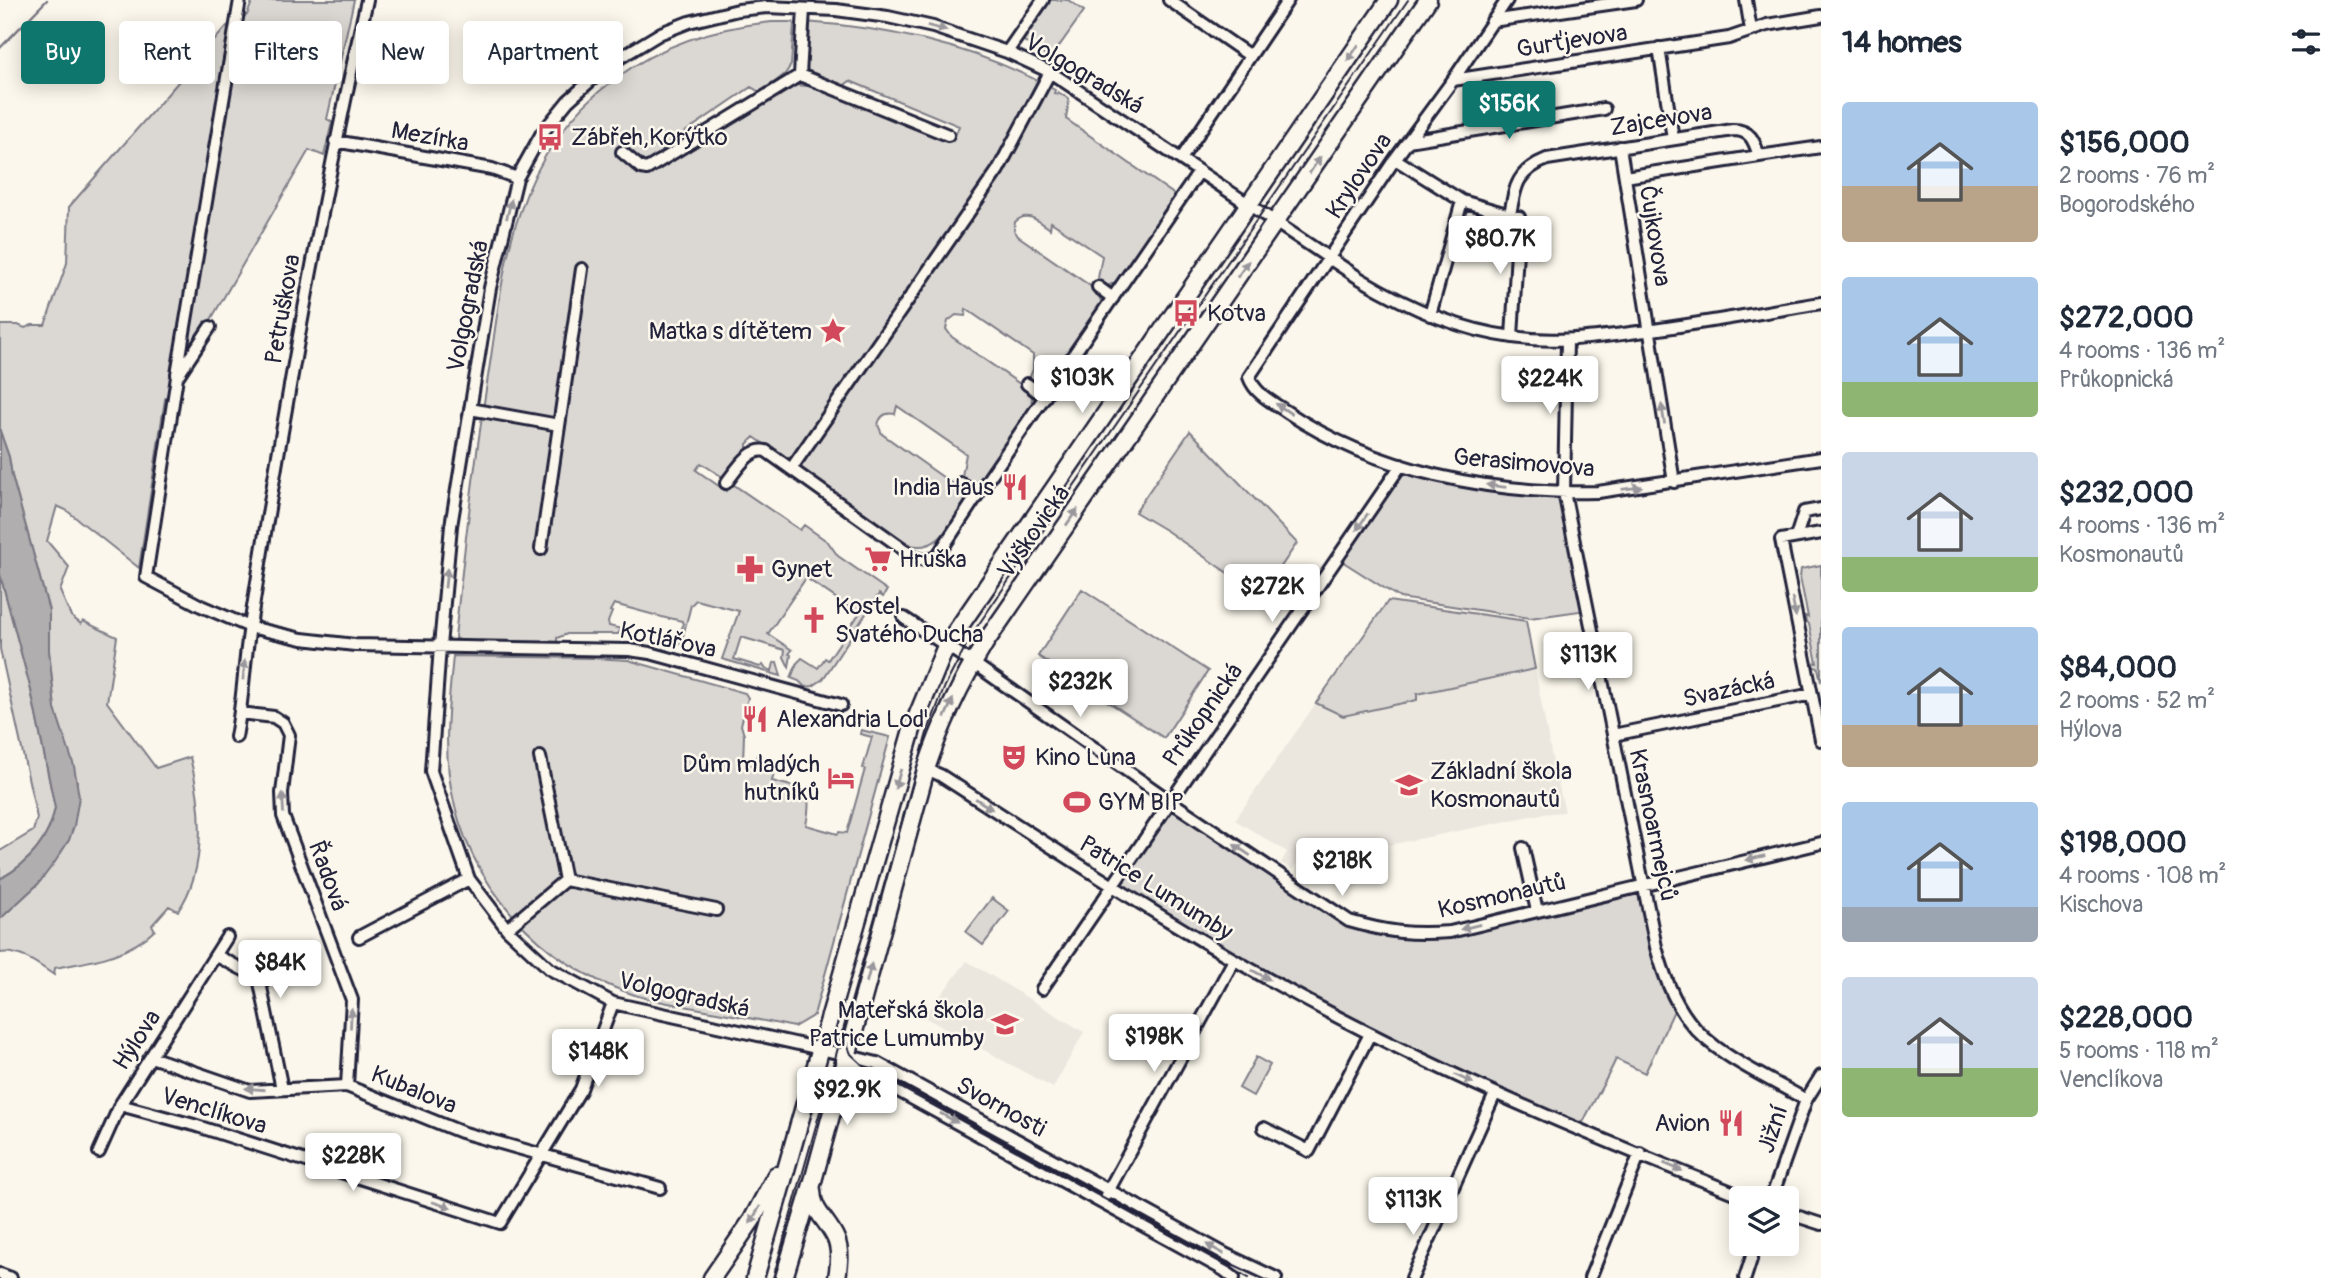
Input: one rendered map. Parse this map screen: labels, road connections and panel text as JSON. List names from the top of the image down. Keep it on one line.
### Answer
{"streets":{"street":["Gurťjevova","Volgogradská","Zajcevova","Mezírka","Krylovova","Čujkovova","Petruškova","Gerasimovova","Výškovická","Kotlářova","Svazácká","Průkopnická","Krasnoarmejců","Řadová","Patrice Lumumby","Kosmonautů","Hýlova","Kubalova","Svornosti","Venclíkova","Jižní"]},"crossings":[["Gurťjevova","Krylovova"],["Volgogradská","Mezírka"],["Volgogradská","Výškovická"],["Volgogradská","Kotlářova"],["Volgogradská","Svornosti"],["Volgogradská","Venclíkova"],["Zajcevova","Čujkovova"],["Mezírka","Petruškova"],["Krylovova","Gerasimovova"],["Čujkovova","Gerasimovova"],["Petruškova","Kotlářova"],["Gerasimovova","Průkopnická"],["Gerasimovova","Krasnoarmejců"],["Výškovická","Patrice Lumumby"],["Výškovická","Kosmonautů"],["Výškovická","Svornosti"],["Svazácká","Krasnoarmejců"],["Průkopnická","Patrice Lumumby"],["Průkopnická","Kosmonautů"],["Krasnoarmejců","Kosmonautů"],["Krasnoarmejců","Jižní"],["Řadová","Kubalova"],["Hýlova","Kubalova"],["Hýlova","Venclíkova"],["Kubalova","Venclíkova"]],"one_way":["Čujkovova","Svazácká","Průkopnická","Patrice Lumumby","Kosmonautů","Venclíkova"],"places":{"bus stop":["Zábřeh,Korýtko","Kotva"],"place":["Matka s dítětem"],"restaurant":["India Haus","Alexandria Loď","Avion"],"supermarket":["Hruška"],"pharmacy":["Gynet"],"church":["Kostel Svatého Ducha"],"theatre":["Kino Luna"],"hotel":["Dům mladých hutníků"],"school or university":["Základní škola Kosmonautů","Mateřská škola Patrice Lumumby"],"sports":["GYM BIP"]},"page":{"heading":"14 homes","chip":["Buy","Rent","Filters","New","Apartment"],"price":["$156K","$80.7K","$103K","$224K","$272K","$113K","$232K","$218K","$84K","$198K","$148K","$92.9K","$228K","$113K"],"list":[{"name":"$156,000","note":"2 rooms · 76 m² · Bogorodského"},{"name":"$272,000","note":"4 rooms · 136 m² · Průkopnická"},{"name":"$232,000","note":"4 rooms · 136 m² · Kosmonautů"},{"name":"$84,000","note":"2 rooms · 52 m² · Hýlova"},{"name":"$198,000","note":"4 rooms · 108 m² · Kischova"},{"name":"$228,000","note":"5 rooms · 118 m² · Venclíkova"}]}}
